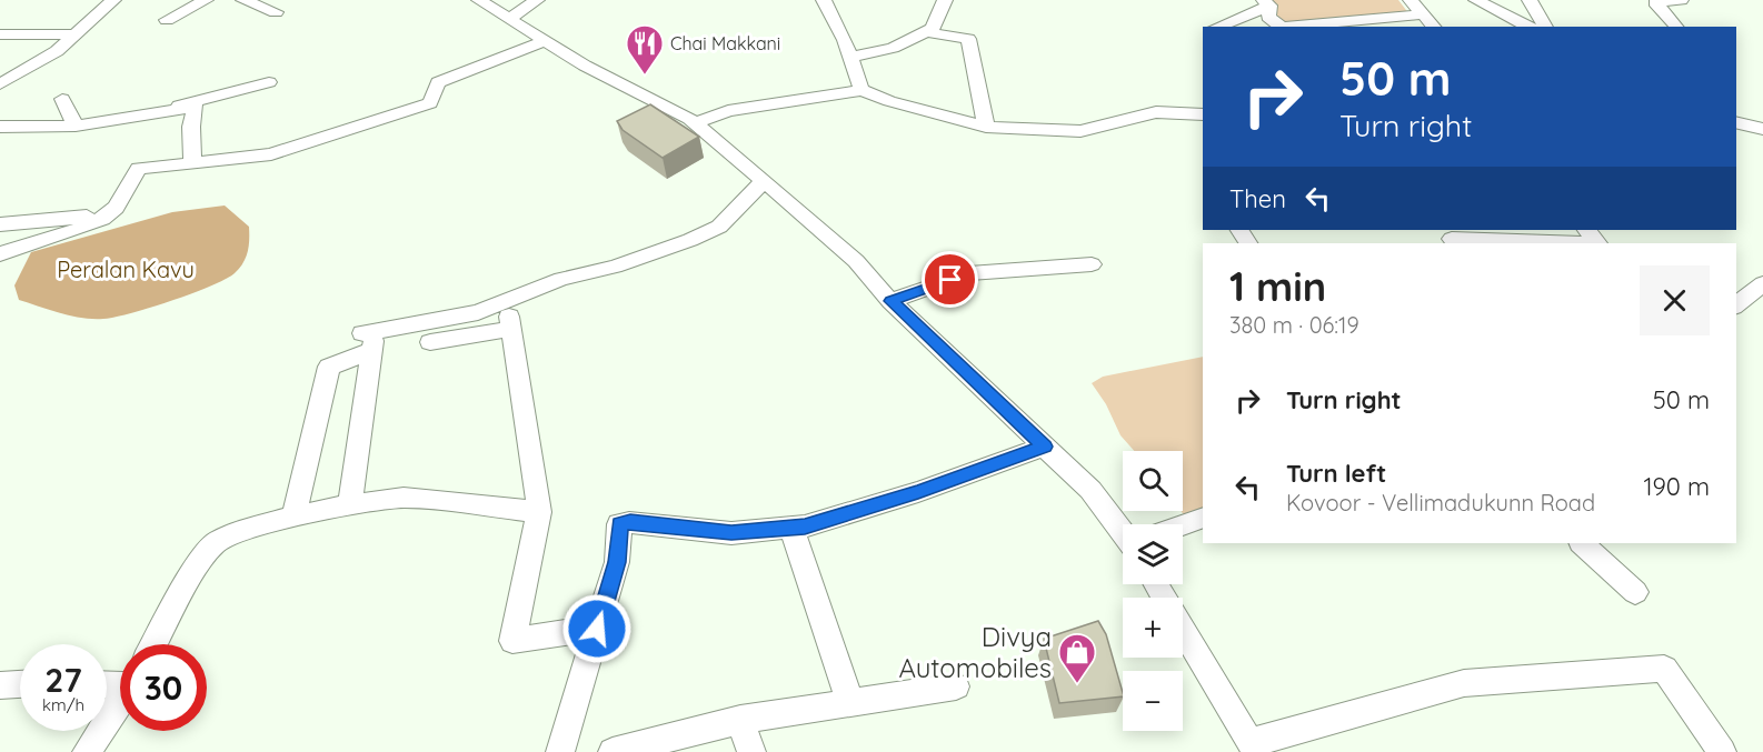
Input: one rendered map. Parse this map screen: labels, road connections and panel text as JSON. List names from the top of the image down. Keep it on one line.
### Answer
{"parks":["Peralan Kavu"],"places":{"restaurant":["Chai Makkani"],"shop":["Divya Automobiles"]},"page":{"turn":["50 m","Turn right"],"then":"Then","heading":["1 min","380 m · 06:19"],"list":[{"name":"Turn right","value":"50 m"},{"name":"Turn left","note":"Kovoor - Vellimadukunn Road","value":"190 m"}],"map_buttons":["+","−"],"speed":"27 km/h","limit":"30"}}
